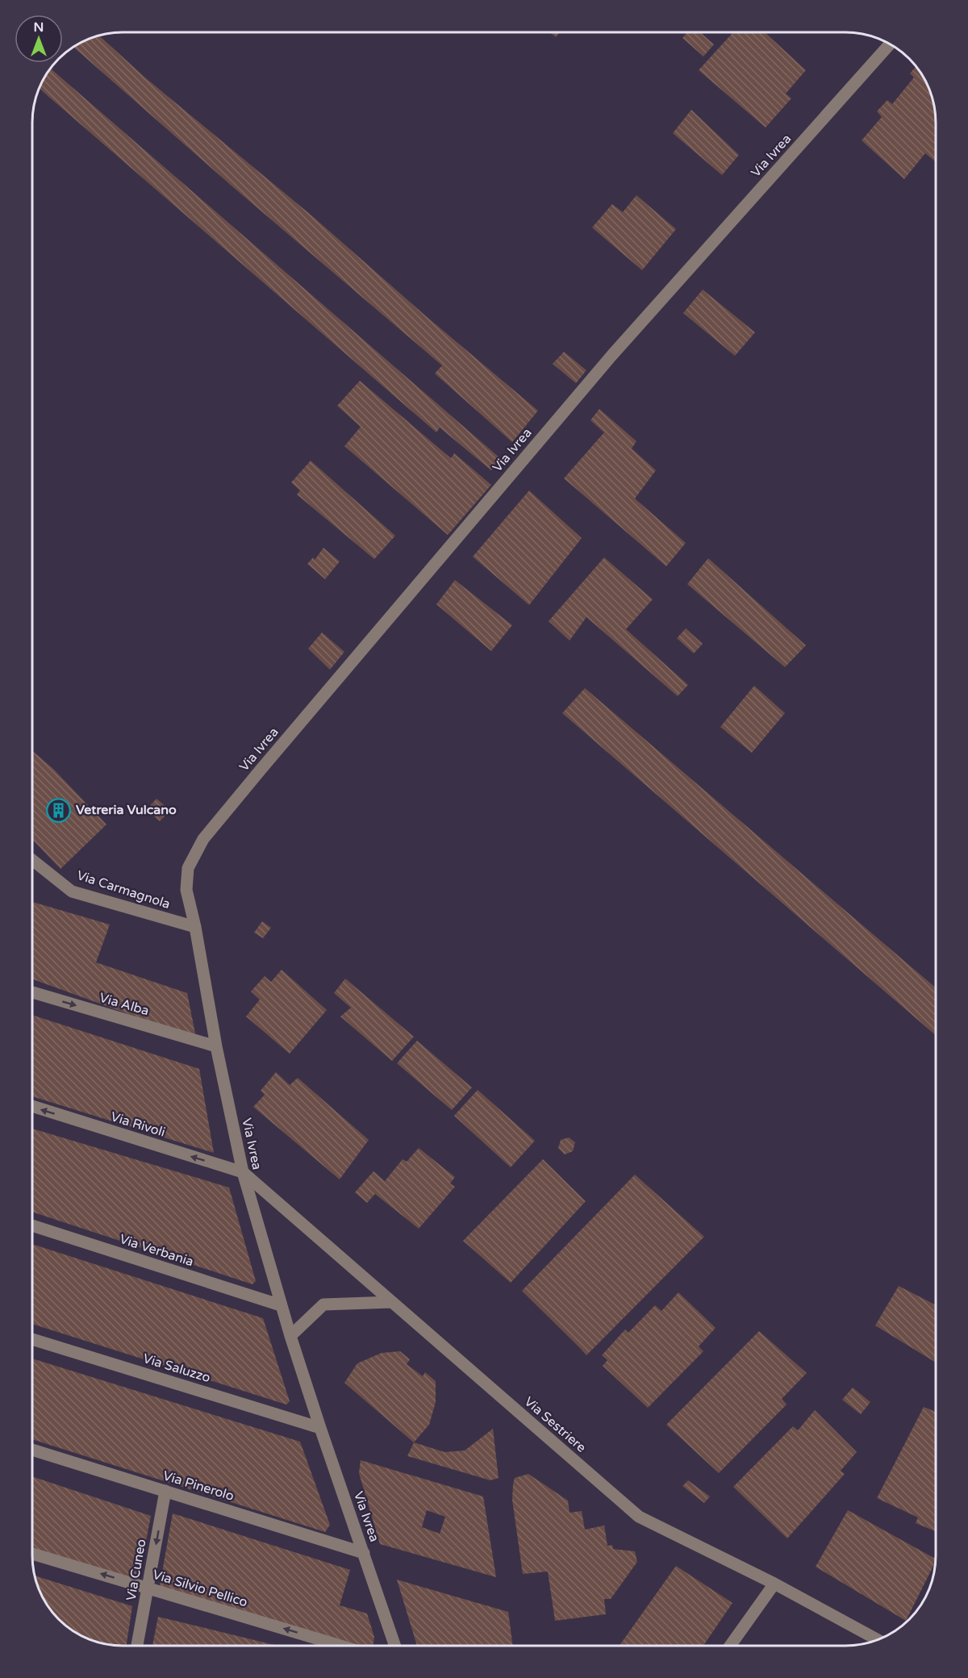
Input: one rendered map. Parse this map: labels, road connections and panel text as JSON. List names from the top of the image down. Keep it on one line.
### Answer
{"streets":{"street":["Via Ivrea","Via Carmagnola","Via Alba","Via Rivoli","Via Verbania","Via Saluzzo","Via Sestriere","Via Pinerolo","Via Cuneo","Via Silvio Pellico"]},"crossings":[["Via Ivrea","Via Carmagnola"],["Via Ivrea","Via Alba"],["Via Ivrea","Via Rivoli"],["Via Ivrea","Via Verbania"],["Via Ivrea","Via Saluzzo"],["Via Ivrea","Via Sestriere"],["Via Ivrea","Via Pinerolo"],["Via Rivoli","Via Sestriere"],["Via Pinerolo","Via Cuneo"],["Via Cuneo","Via Silvio Pellico"]],"one_way":["Via Alba","Via Rivoli","Via Cuneo","Via Silvio Pellico"],"places":{"building":["Vetreria Vulcano"]},"north":"top"}
